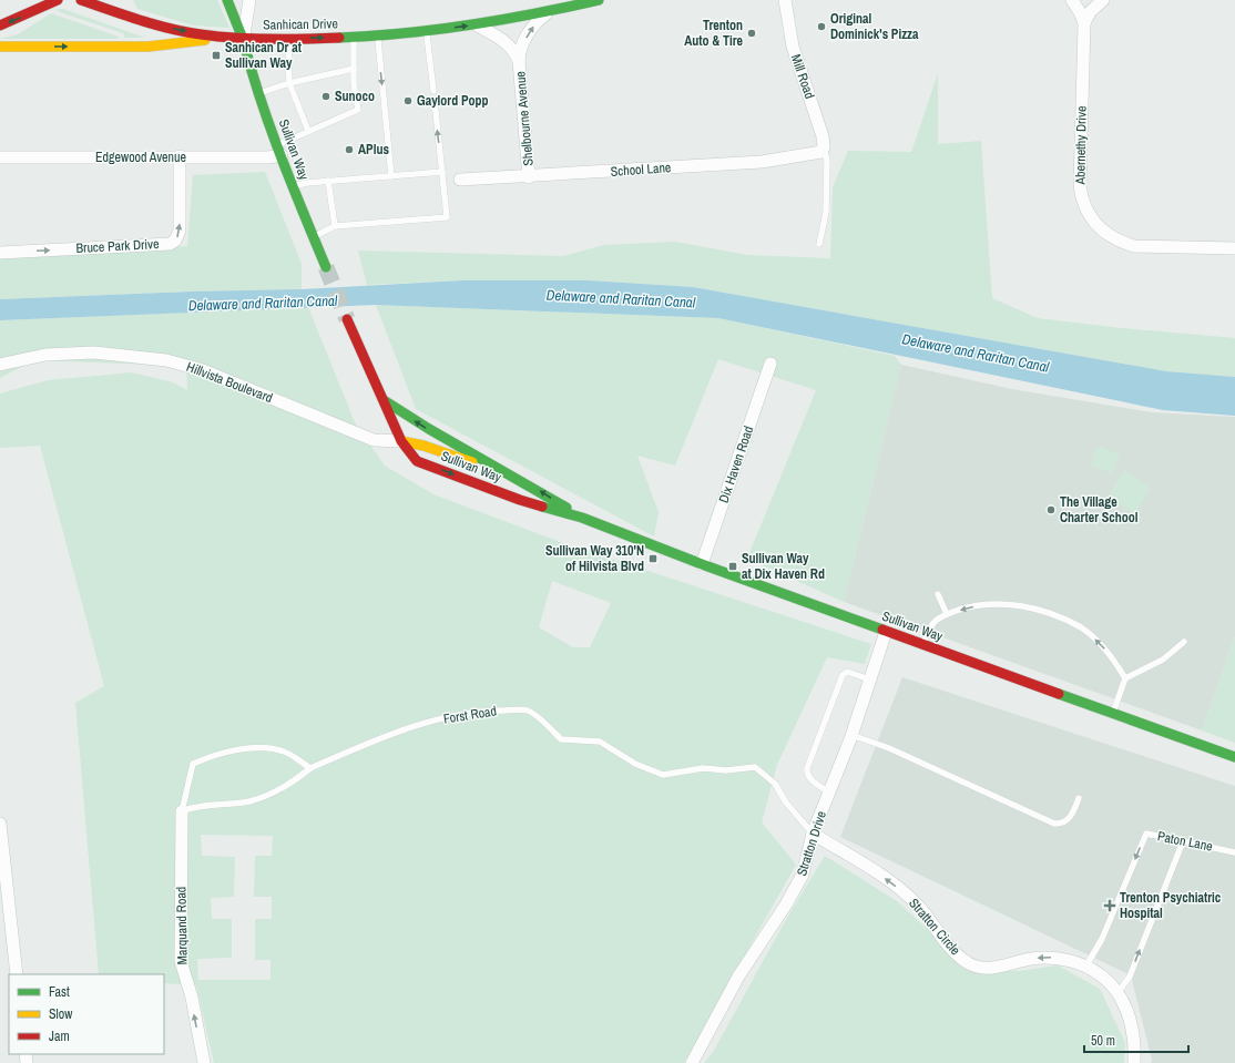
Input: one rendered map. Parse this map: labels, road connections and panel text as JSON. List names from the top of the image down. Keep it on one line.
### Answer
{"streets":{"main road":["Sanhican Drive","Sullivan Way"],"street":["Mill Road","Shelbourne Avenue","Abernethy Drive","Edgewood Avenue","School Lane","Bruce Park Drive","Hillvista Boulevard","Dix Haven Road","Stratton Drive","Marquand Road","Stratton Circle"],"lane":["Forst Road","Paton Lane"]},"crossings":[["Sanhican Drive","Shelbourne Avenue"],["Sanhican Drive","Sullivan Way"],["Mill Road","School Lane"],["Shelbourne Avenue","School Lane"],["Sullivan Way","Edgewood Avenue"],["Sullivan Way","Hillvista Boulevard"],["Sullivan Way","Dix Haven Road"],["Sullivan Way","Stratton Drive"],["Edgewood Avenue","Bruce Park Drive"],["Forst Road","Stratton Drive"],["Forst Road","Marquand Road"],["Forst Road","Stratton Circle"],["Paton Lane","Stratton Circle"],["Stratton Drive","Stratton Circle"]],"one_way":["Marquand Road","Stratton Circle"],"water":["Delaware and Raritan Canal"],"places":{"other":["Original Dominick's Pizza","Trenton Auto & Tire","Sunoco","Gaylord Popp","APlus","The Village Charter School"],"transit":["Sanhican Dr at Sullivan Way","Sullivan Way 310'N of Hilvista Blvd","Sullivan Way at Dix Haven Rd"],"health":["Trenton Psychiatric Hospital"]},"legend":["Fast","Slow","Jam"],"scale_bar":"50 m"}
